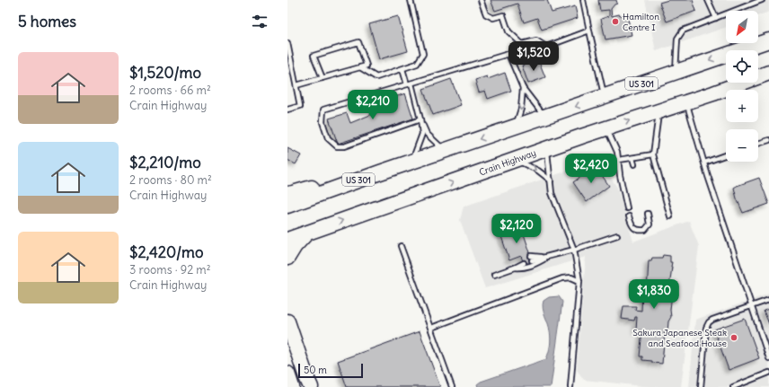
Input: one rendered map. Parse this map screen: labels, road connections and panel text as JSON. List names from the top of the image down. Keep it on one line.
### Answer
{"streets":{"highway":["US 301","Crain Highway"]},"places":["Hamilton Centre I","Sakura Japanese Steak and Seafood House"],"scale_bar":"50 m","north":"bottom left","page":{"heading":"5 homes","map_buttons":["+","−"],"price":["$1,520","$2,210","$2,420","$2,120","$1,830"],"list":[{"name":"$1,520/mo","note":"2 rooms · 66 m² · Crain Highway"},{"name":"$2,210/mo","note":"2 rooms · 80 m² · Crain Highway"},{"name":"$2,420/mo","note":"3 rooms · 92 m² · Crain Highway"}],"scale":"50 m"}}
